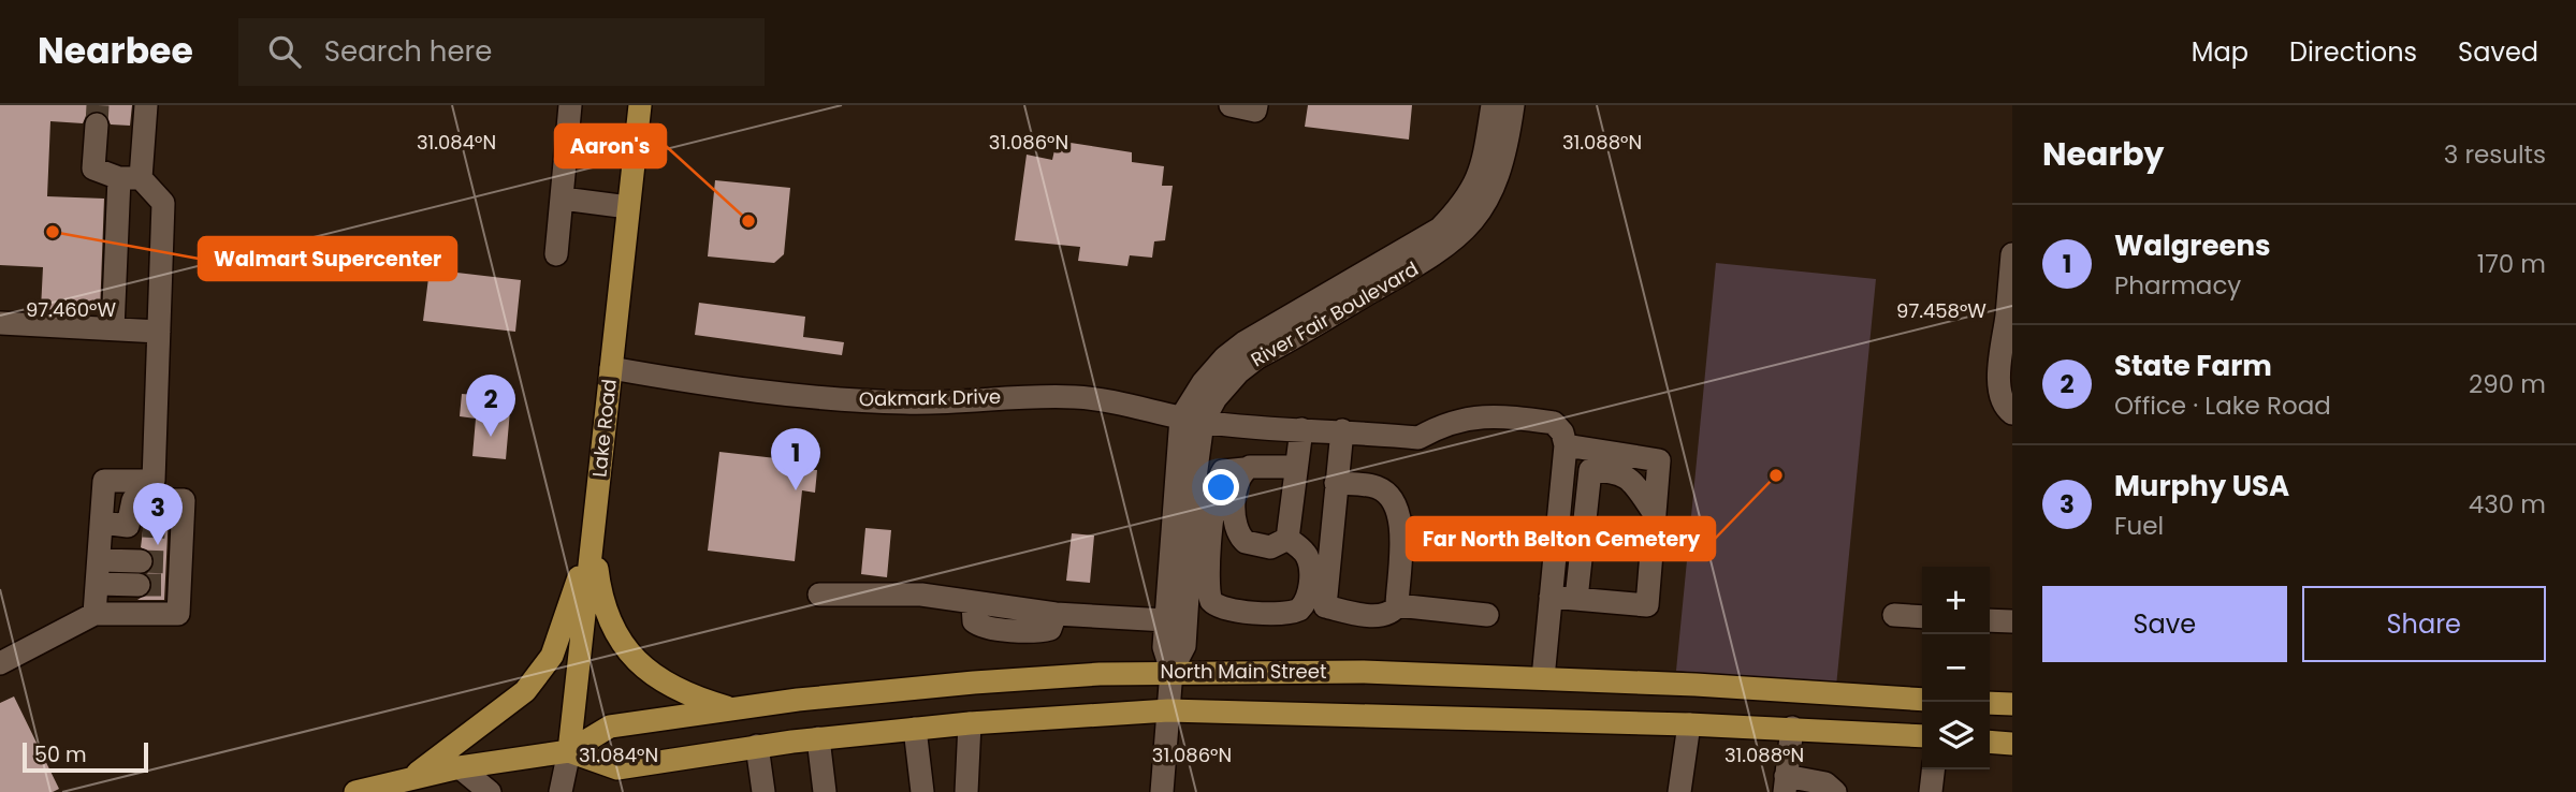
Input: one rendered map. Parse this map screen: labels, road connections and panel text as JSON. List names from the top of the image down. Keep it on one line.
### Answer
{"streets":{"main road":["Lake Road","North Main Street"],"street":["River Fair Boulevard","Oakmark Drive"]},"crossings":[["River Fair Boulevard","Oakmark Drive"],["River Fair Boulevard","North Main Street"],["Oakmark Drive","Lake Road"],["Lake Road","North Main Street"]],"places":["Aaron's","Walmart Supercenter","Far North Belton Cemetery"],"scale_bar":"50 m","page":{"header":"Nearbee","search":"Search here","nav":["Map","Directions","Saved"],"heading":["Nearby","3 results"],"list":[{"mark":"1","name":"Walgreens","note":"Pharmacy","value":"170 m"},{"mark":"2","name":"State Farm","note":"Office · Lake Road","value":"290 m"},{"mark":"3","name":"Murphy USA","note":"Fuel","value":"430 m"}],"pins":["2","1","3"],"buttons":["Save","Share"],"map_buttons":["+","−"],"scale":"50 m"},"coordinates":["31.084°N","31.086°N","31.088°N","97.460°W","97.458°W"]}
